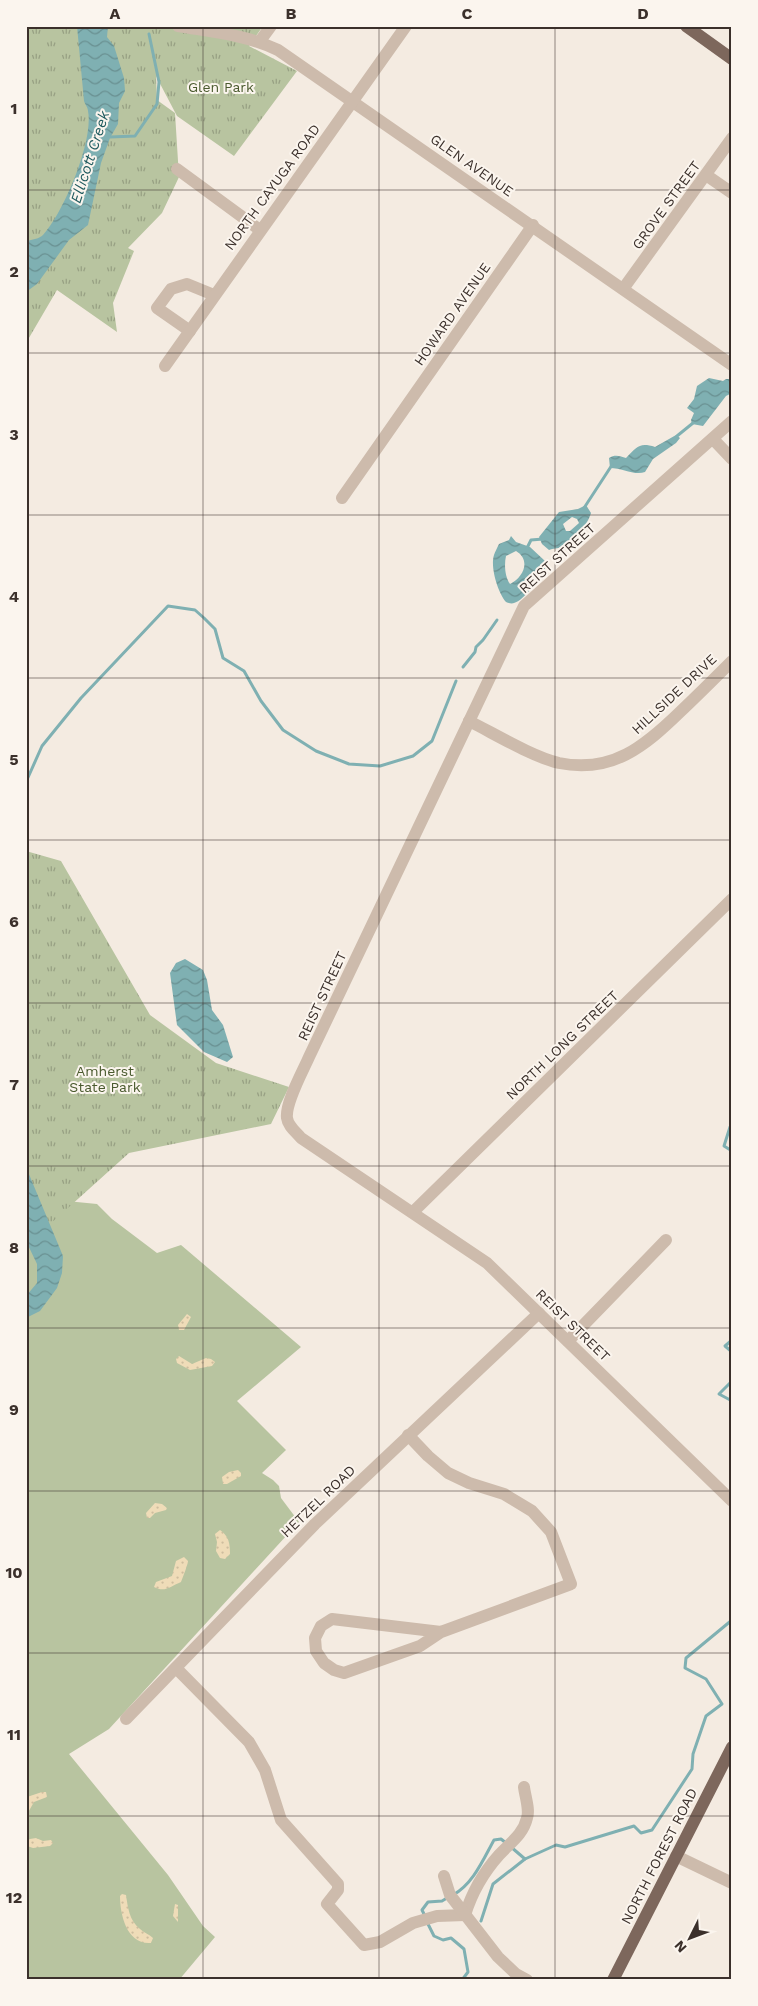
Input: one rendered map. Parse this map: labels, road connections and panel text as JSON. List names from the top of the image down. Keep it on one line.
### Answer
{"streets":{"main road":["NORTH FOREST ROAD"],"street":["GLEN AVENUE","NORTH CAYUGA ROAD","GROVE STREET","HOWARD AVENUE","REIST STREET","HILLSIDE DRIVE","NORTH LONG STREET","HETZEL ROAD"]},"crossings":[["GLEN AVENUE","NORTH CAYUGA ROAD"],["GLEN AVENUE","GROVE STREET"],["GLEN AVENUE","HOWARD AVENUE"],["REIST STREET","HILLSIDE DRIVE"],["REIST STREET","NORTH LONG STREET"],["REIST STREET","HETZEL ROAD"]],"water":["Ellicott Creek"],"parks":["Glen Park","Amherst State Park"],"north":"bottom left","grid":{"columns":["A","B","C","D"],"rows":["1","2","3","4","5","6","7","8","9","10","11","12"]}}
